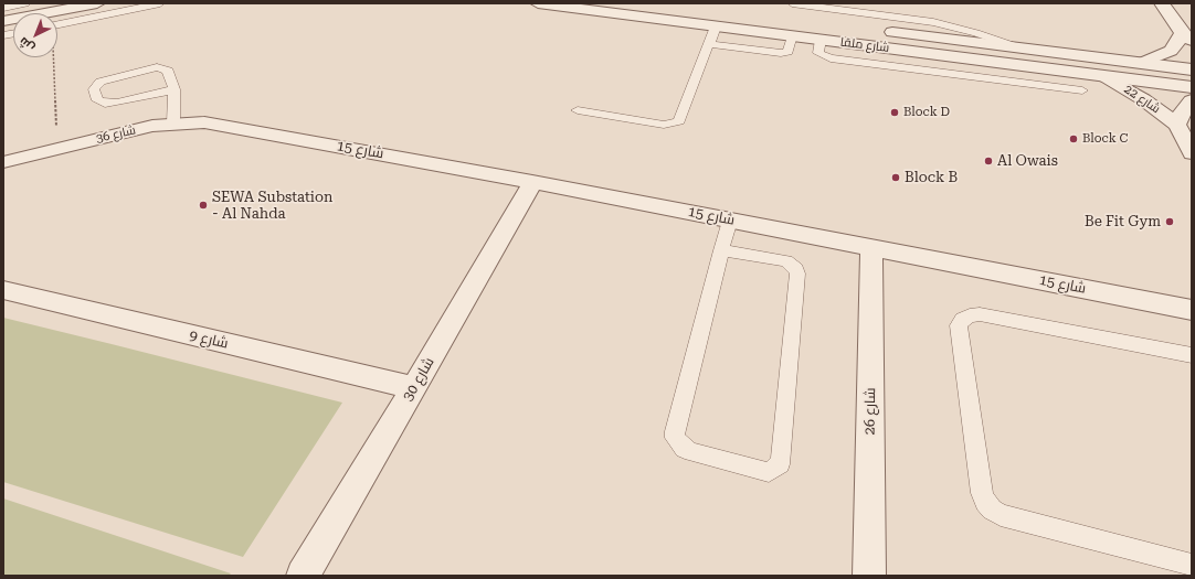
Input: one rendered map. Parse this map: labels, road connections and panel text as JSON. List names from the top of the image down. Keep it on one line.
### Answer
{"streets":{"street":["شارع ملقا","شارع 22","شارع 36","شارع 15","شارع 9","شارع 30","شارع 26"]},"crossings":[["شارع ملقا","شارع 22"],["شارع 36","شارع 15"],["شارع 15","شارع 30"],["شارع 15","شارع 26"],["شارع 9","شارع 30"]],"places":["Block D","Block C","Al Owais","Block B","SEWA Substation - Al Nahda","Be Fit Gym"],"north":"bottom left"}
